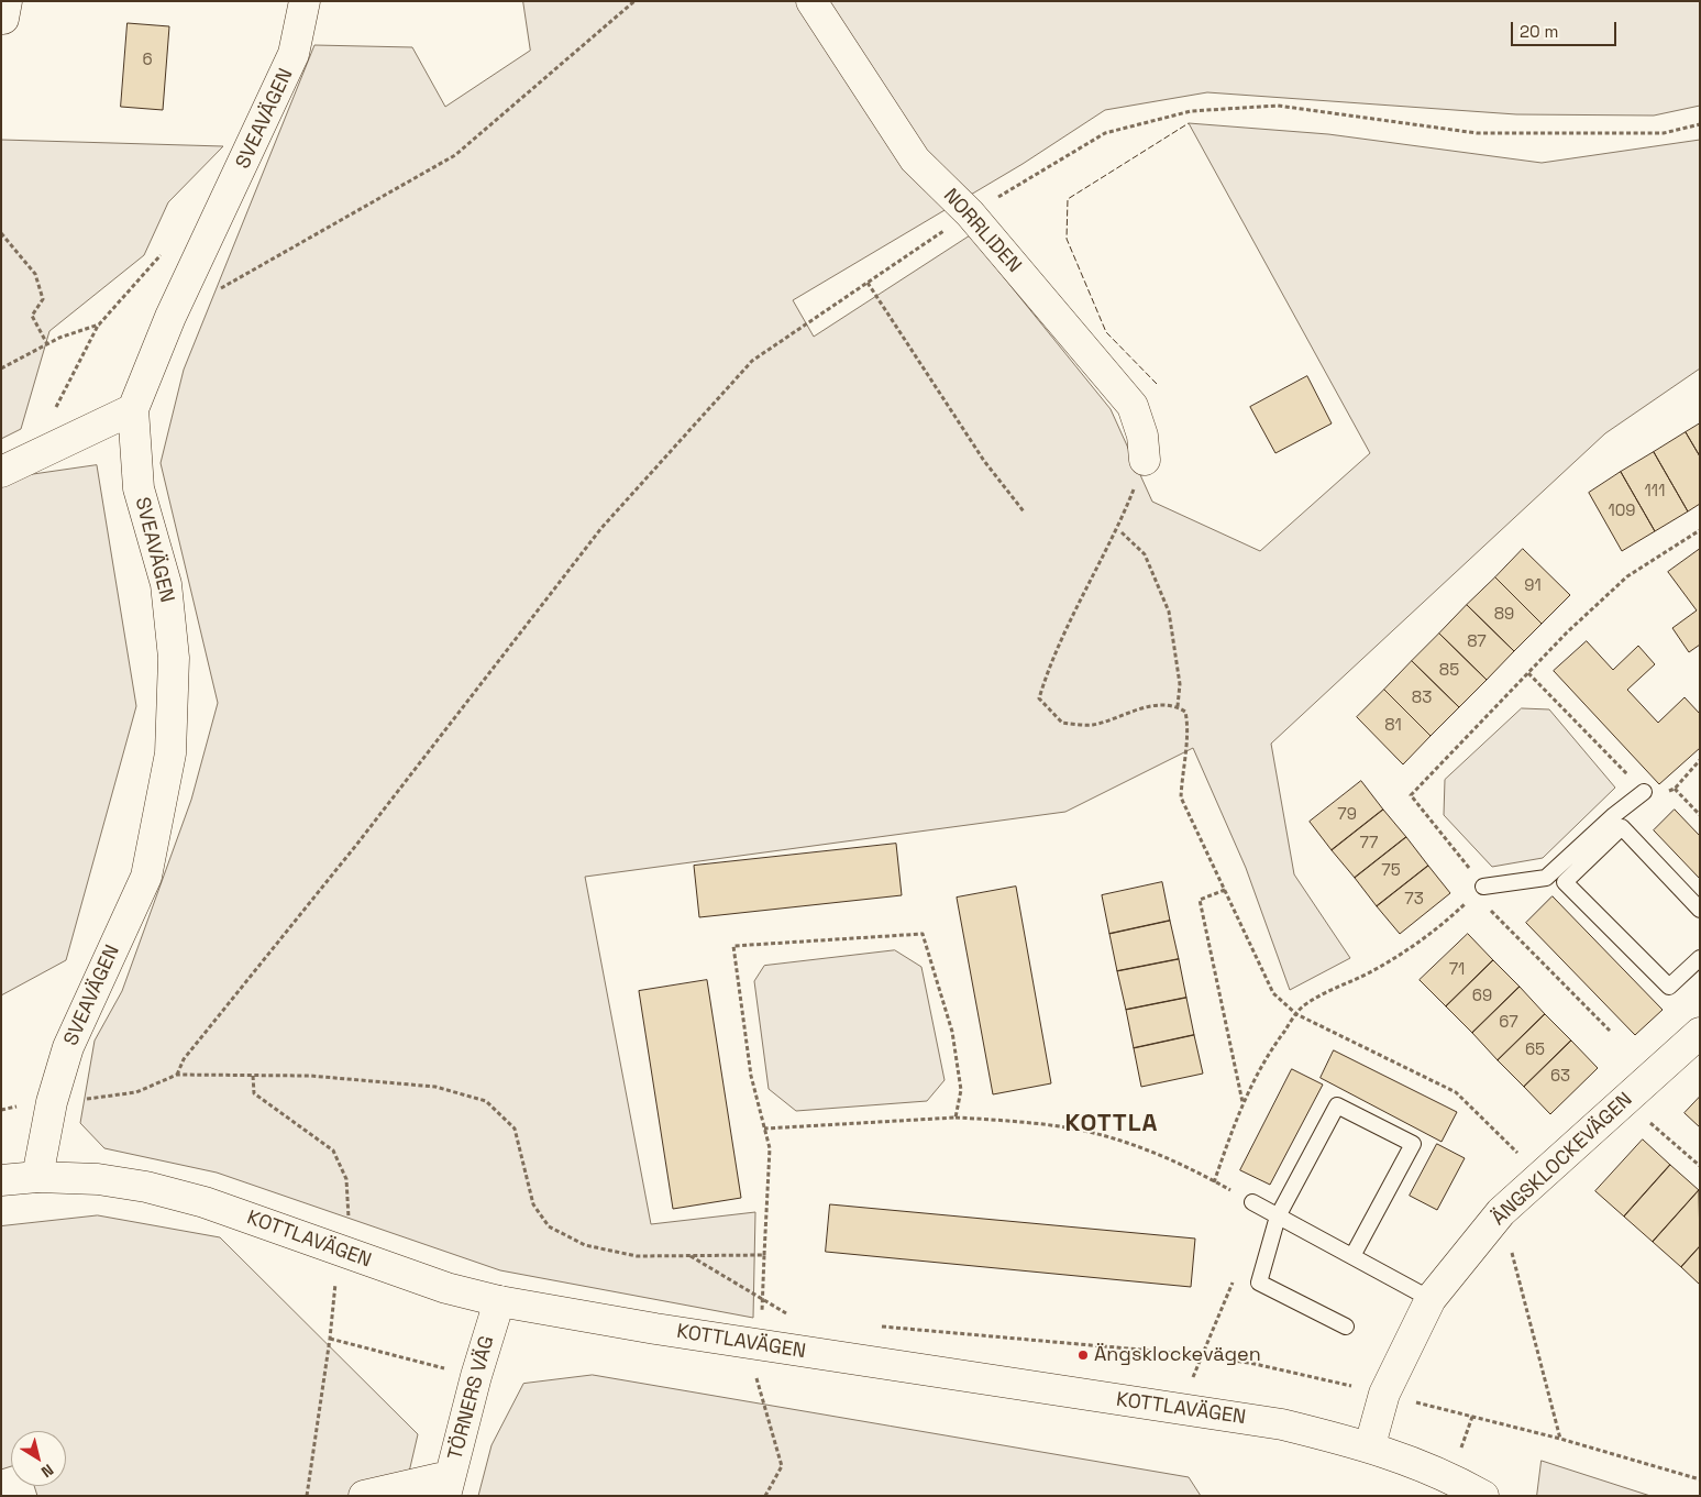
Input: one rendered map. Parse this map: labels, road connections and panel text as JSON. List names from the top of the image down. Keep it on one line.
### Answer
{"streets":{"street":["SVEAVÄGEN","NORRLIDEN","ÄNGSKLOCKEVÄGEN","KOTTLAVÄGEN","TÖRNERS VÄG"]},"crossings":[["SVEAVÄGEN","KOTTLAVÄGEN"],["ÄNGSKLOCKEVÄGEN","KOTTLAVÄGEN"],["KOTTLAVÄGEN","TÖRNERS VÄG"]],"districts":["KOTTLA"],"places":["Ängsklockevägen"],"house_numbers":["6","111","109","91","89","87","85","83","81","79","77","75","73","71","69","67","65","63"],"scale_bar":"20 m","north":"bottom right"}
